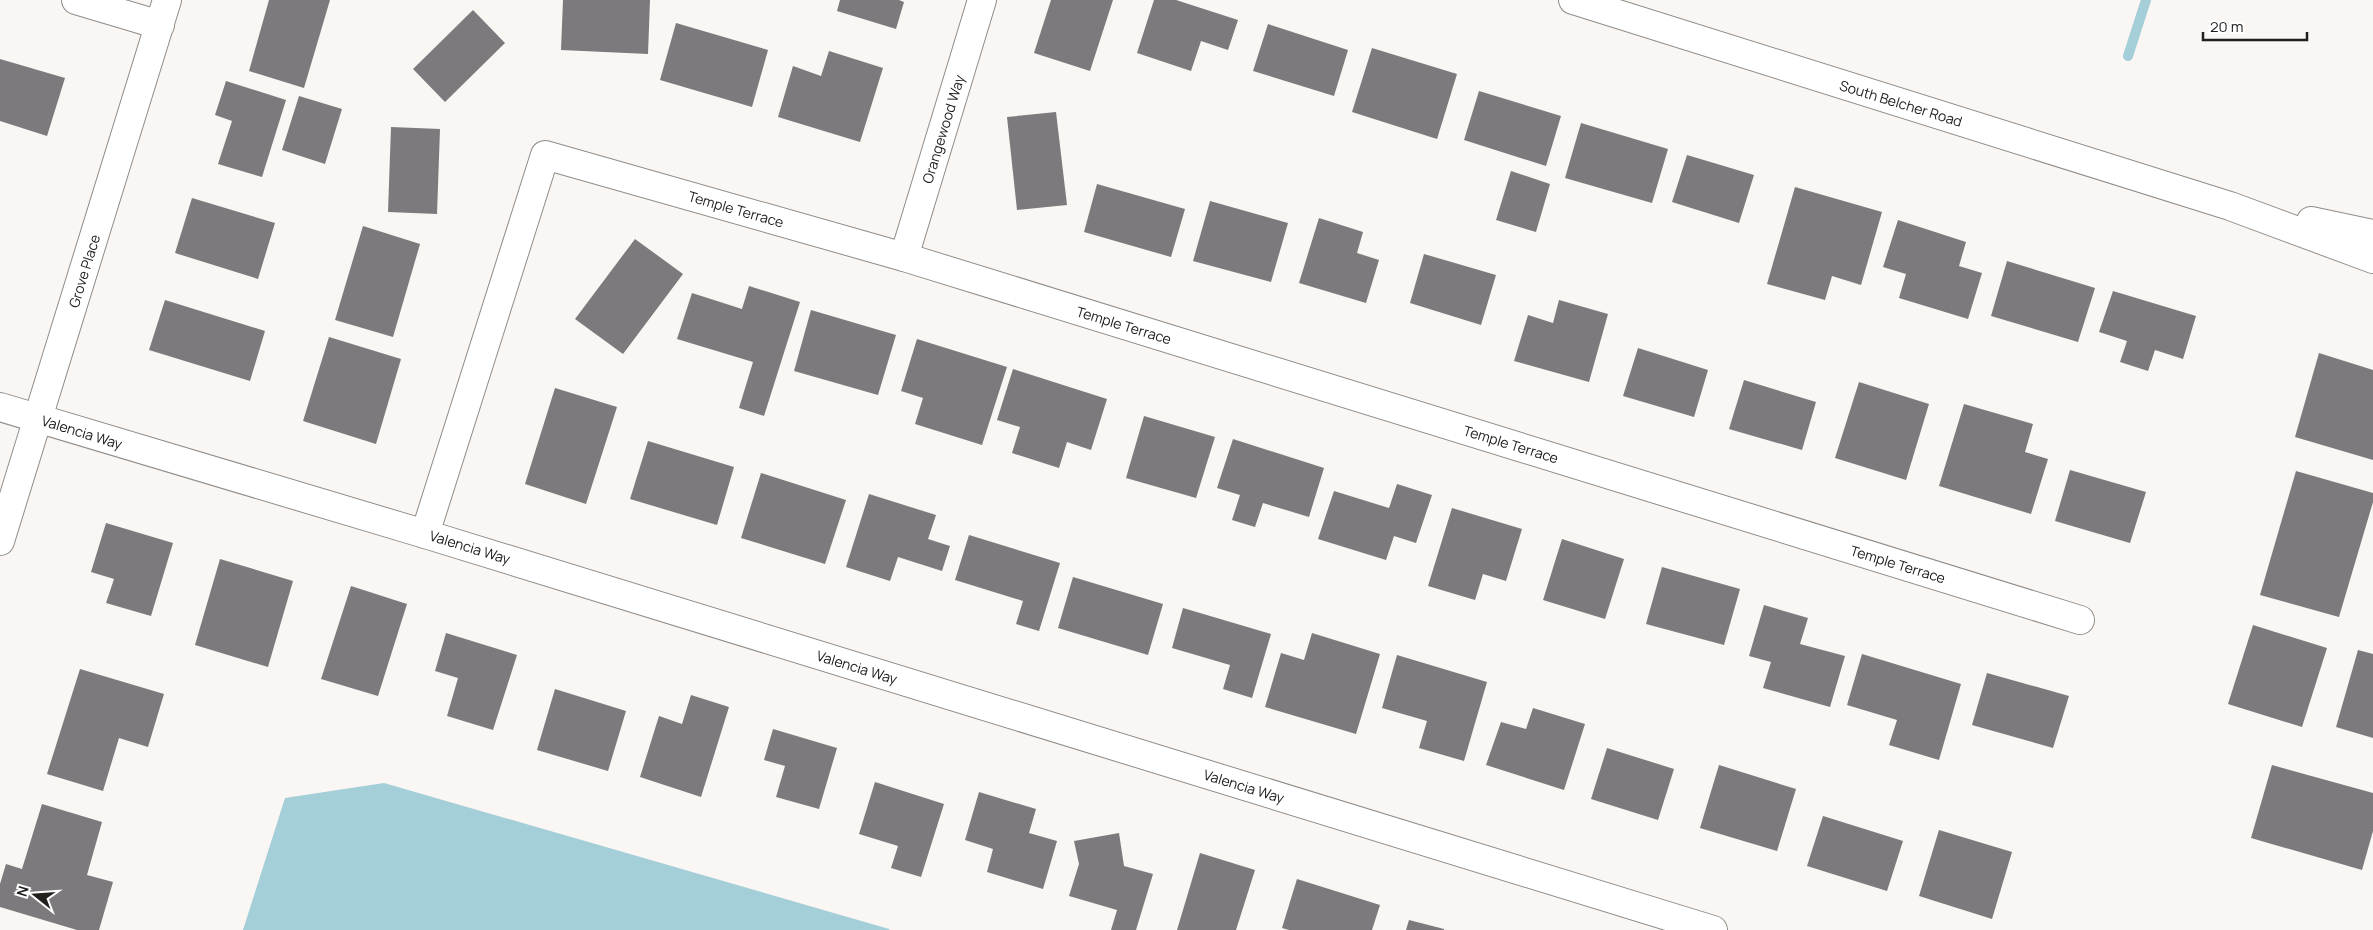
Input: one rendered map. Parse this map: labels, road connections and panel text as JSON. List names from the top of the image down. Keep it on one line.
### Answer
{"streets":{"street":["South Belcher Road","Orangewood Way","Temple Terrace","Grove Place","Valencia Way"]},"crossings":[["Orangewood Way","Temple Terrace"],["Temple Terrace","Valencia Way"],["Grove Place","Valencia Way"]],"scale_bar":"20 m","north":"left"}
